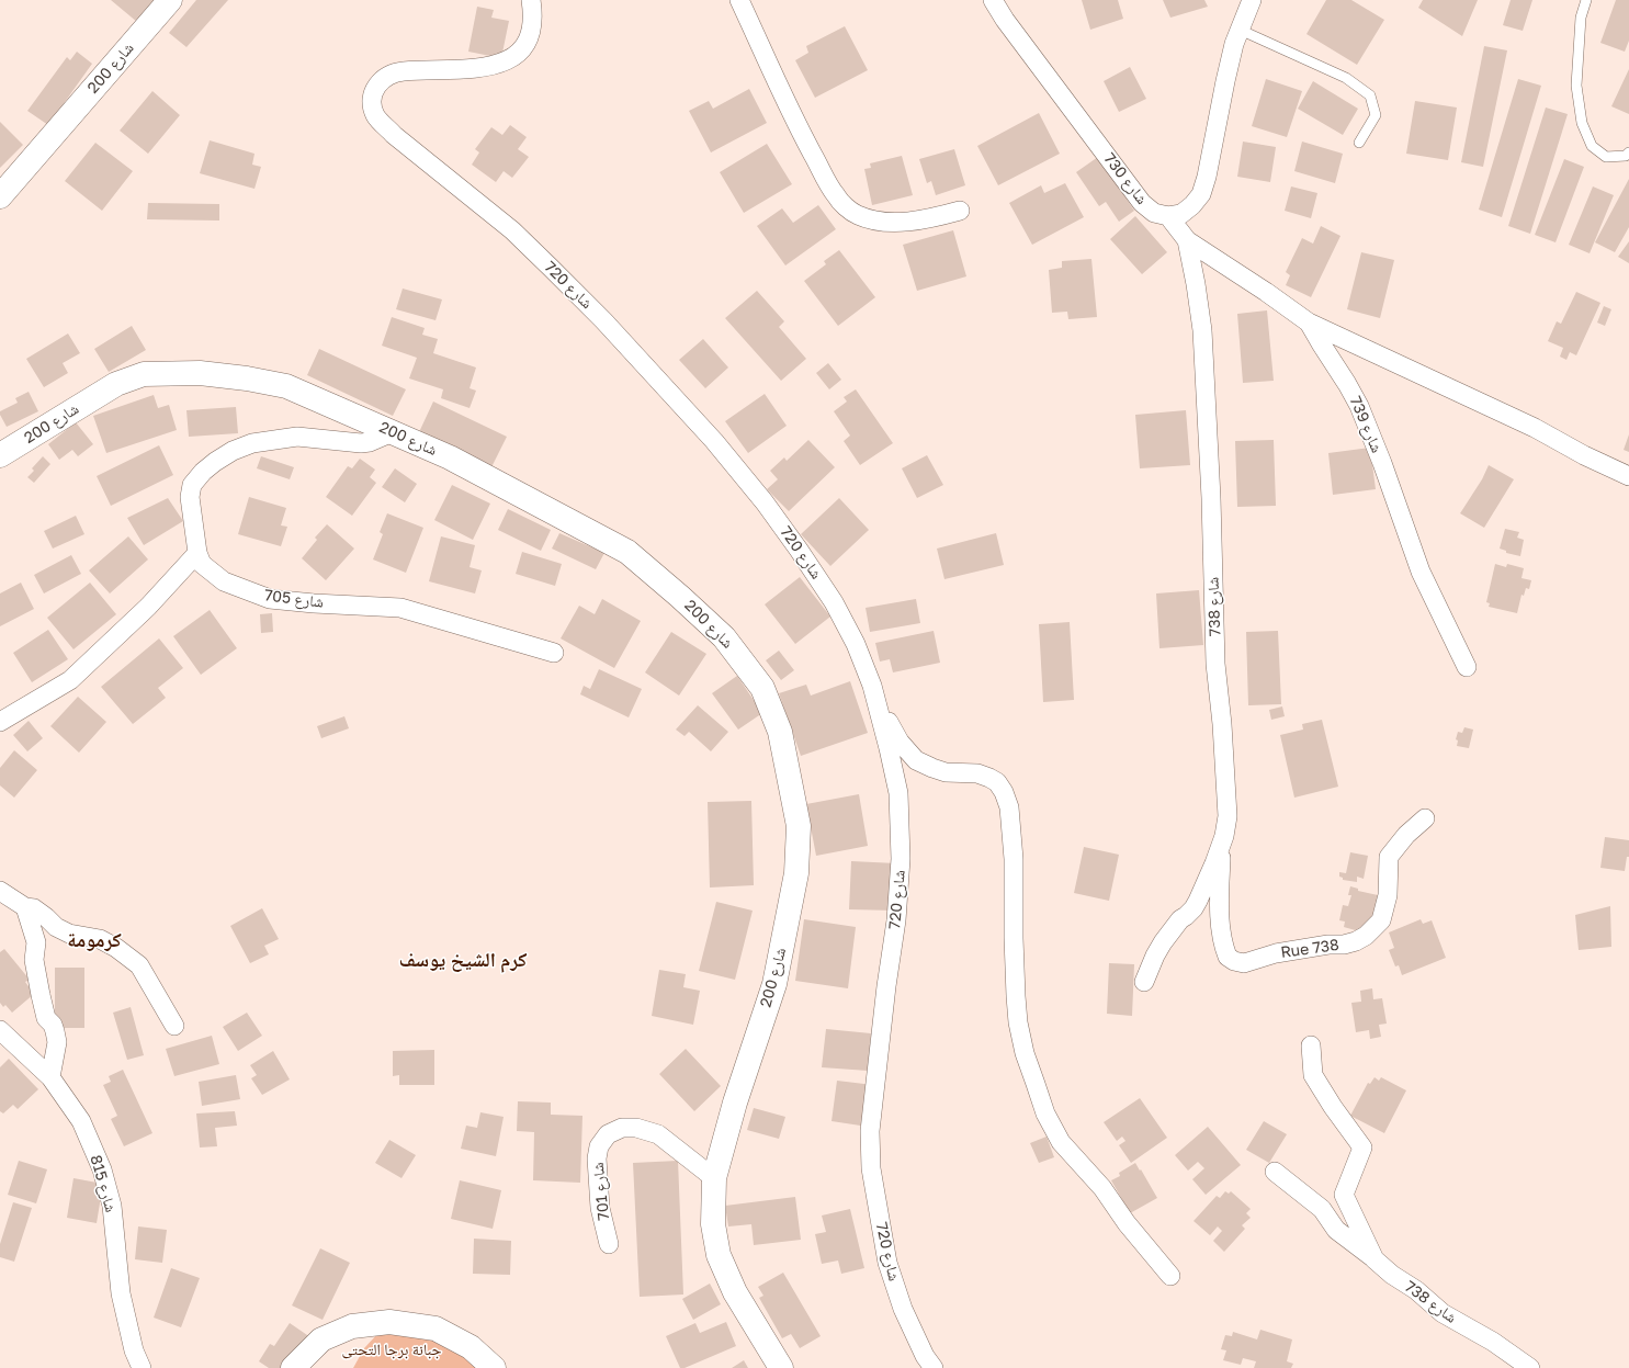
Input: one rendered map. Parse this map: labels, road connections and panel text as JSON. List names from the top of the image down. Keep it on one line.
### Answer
{"streets":{"main road":["شارع 200"],"street":["شارع 730","شارع 720","شارع 739","شارع 705","شارع 738","Rue 738","شارع 815","شارع 701"]},"crossings":[["شارع 200","شارع 705"],["شارع 200","شارع 701"],["شارع 730","شارع 738"],["شارع 739","شارع 738"],["شارع 738","Rue 738"]],"districts":["كرمومة","كرم الشيخ يوسف"],"parks":["جبانة برجا التحتى"]}
